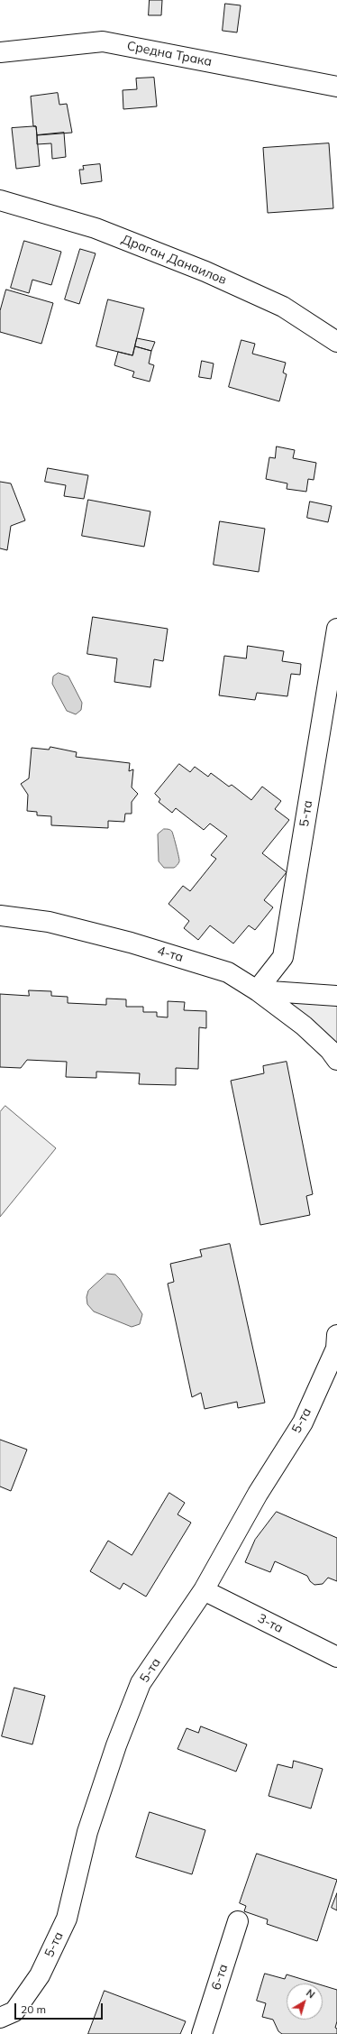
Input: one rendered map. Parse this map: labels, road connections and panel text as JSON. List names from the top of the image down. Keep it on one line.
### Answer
{"streets":{"street":["Средна Трака","Драган Данаилов","5-та","4-та","3-та","6-та"]},"crossings":[["5-та","4-та"],["5-та","3-та"]],"scale_bar":"20 m","north":"top right"}
